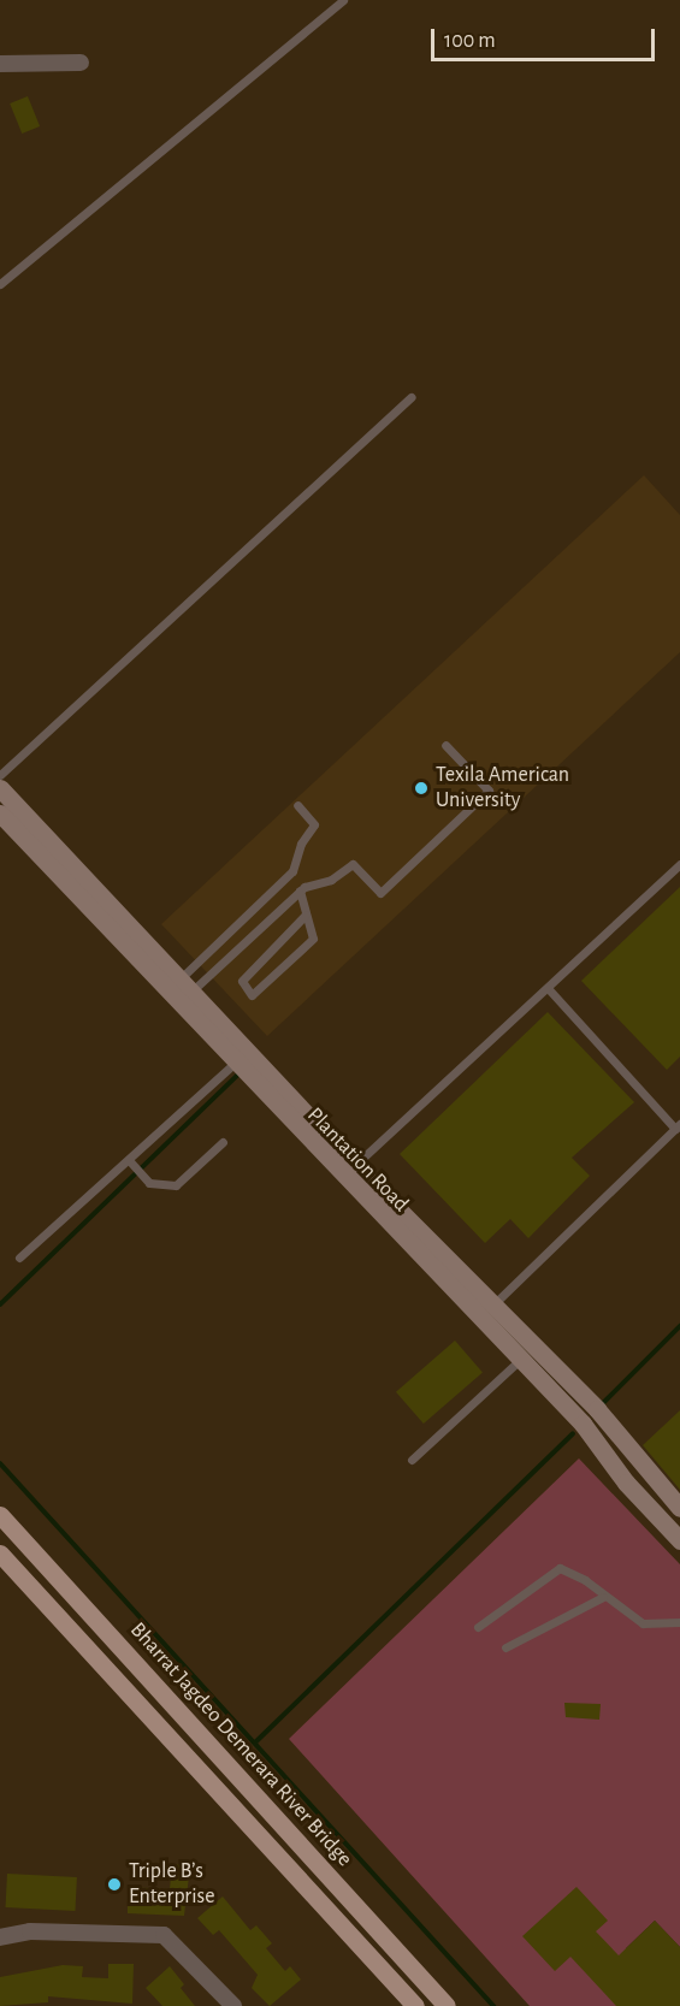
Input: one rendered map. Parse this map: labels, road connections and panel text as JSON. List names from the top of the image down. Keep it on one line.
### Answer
{"streets":{"main road":["Bharrat Jagdeo Demerara River Bridge"],"street":["Plantation Road"]},"places":["Texila American University","Triple B’s Enterprise"],"scale_bar":"100 m"}
